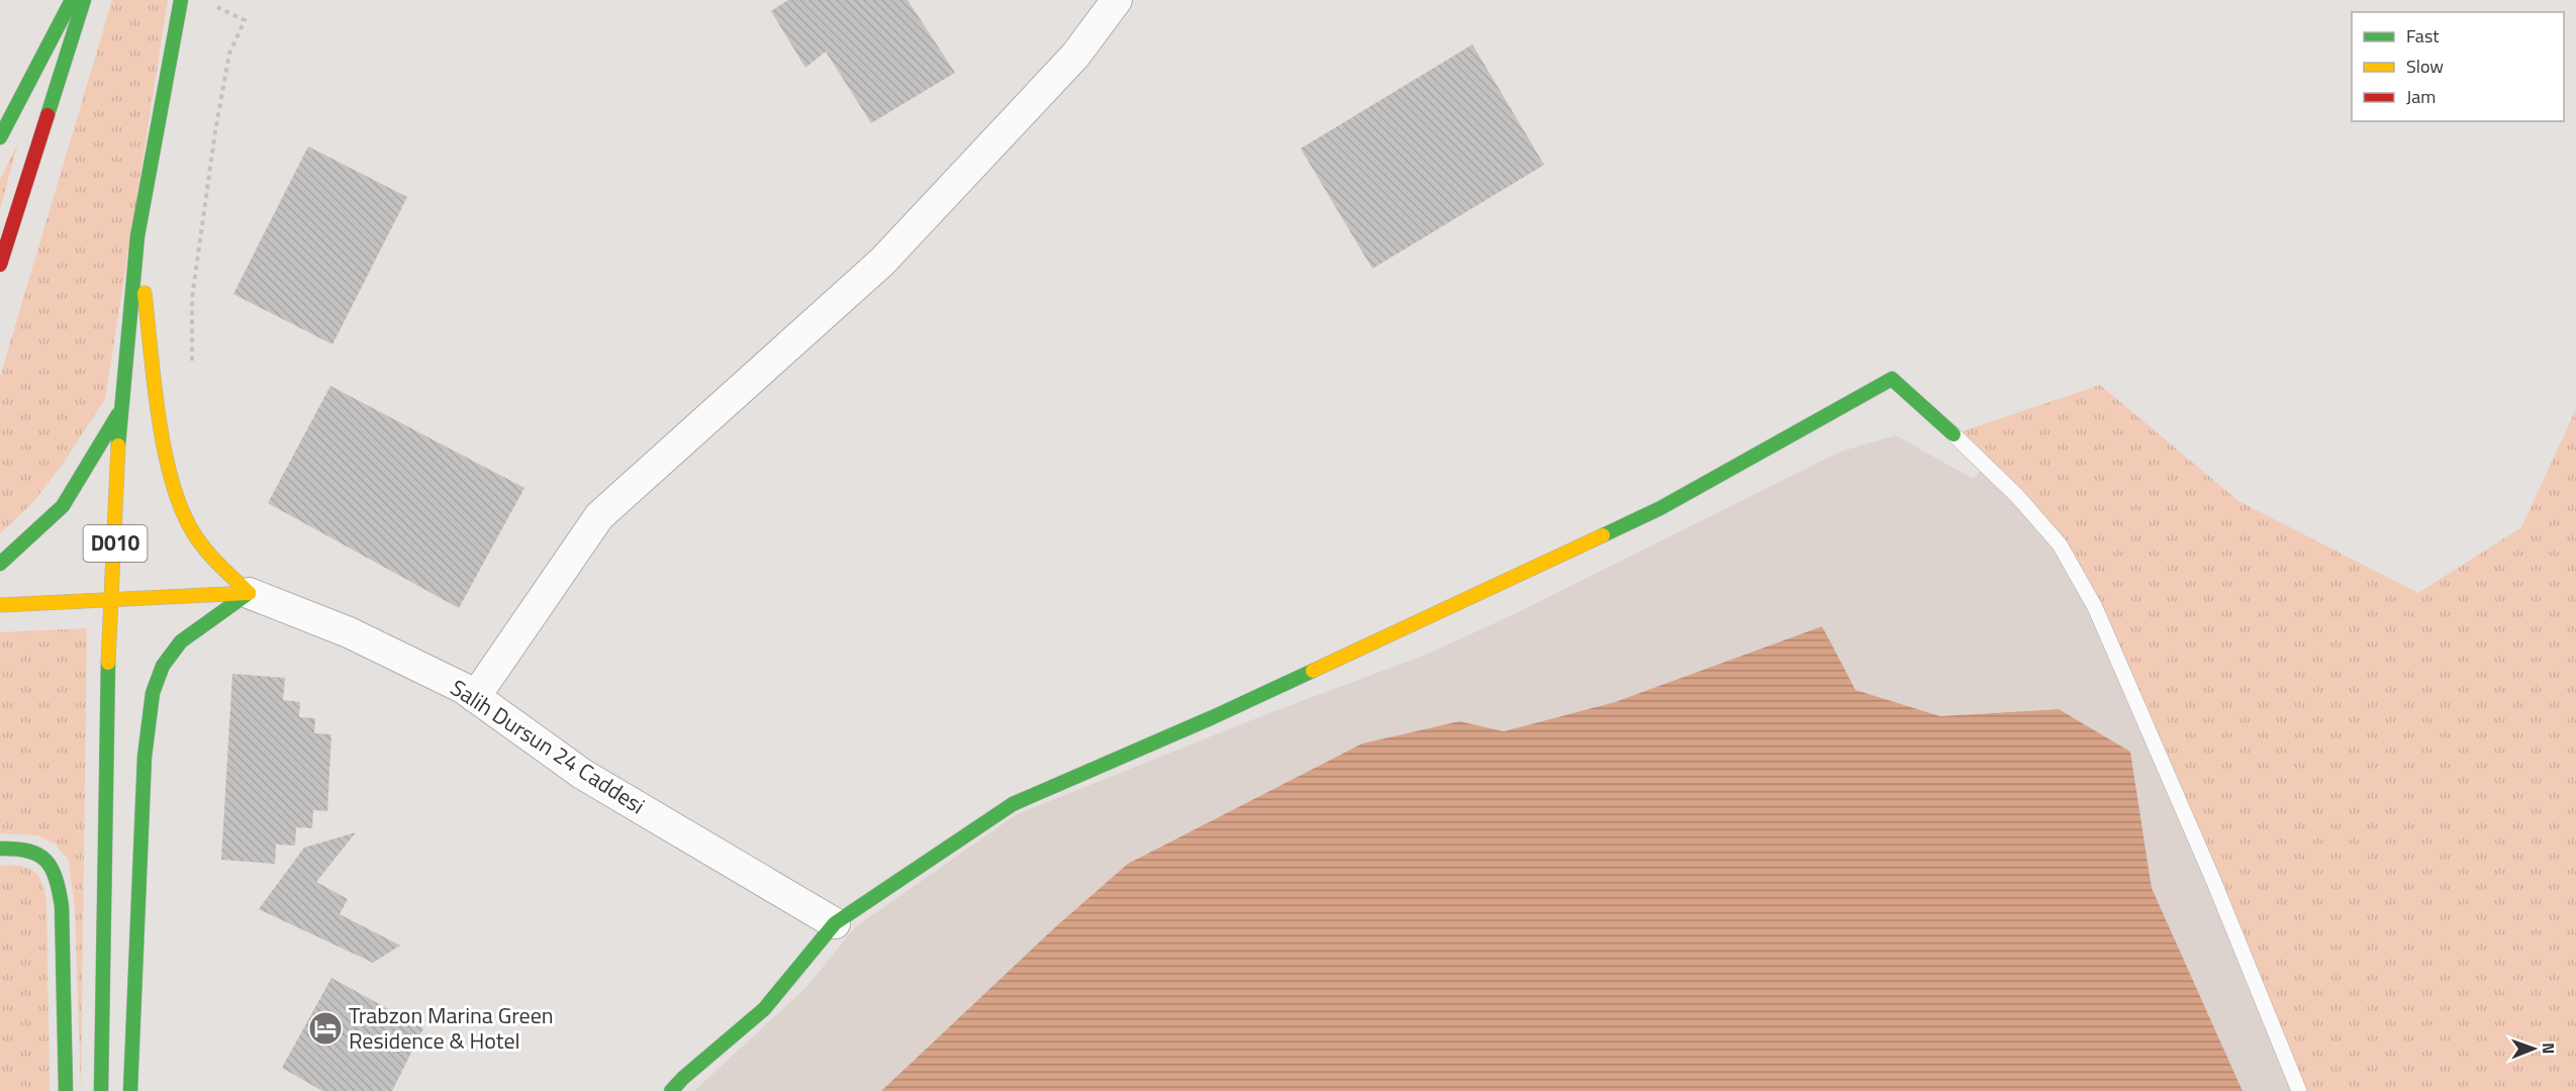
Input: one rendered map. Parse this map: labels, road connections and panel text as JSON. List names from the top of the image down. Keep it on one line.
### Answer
{"streets":{"main road":["D010"],"street":["Salih Dursun 24 Caddesi"]},"places":{"hotel":["Trabzon Marina Green Residence & Hotel"]},"legend":["Fast","Slow","Jam"],"north":"right"}
